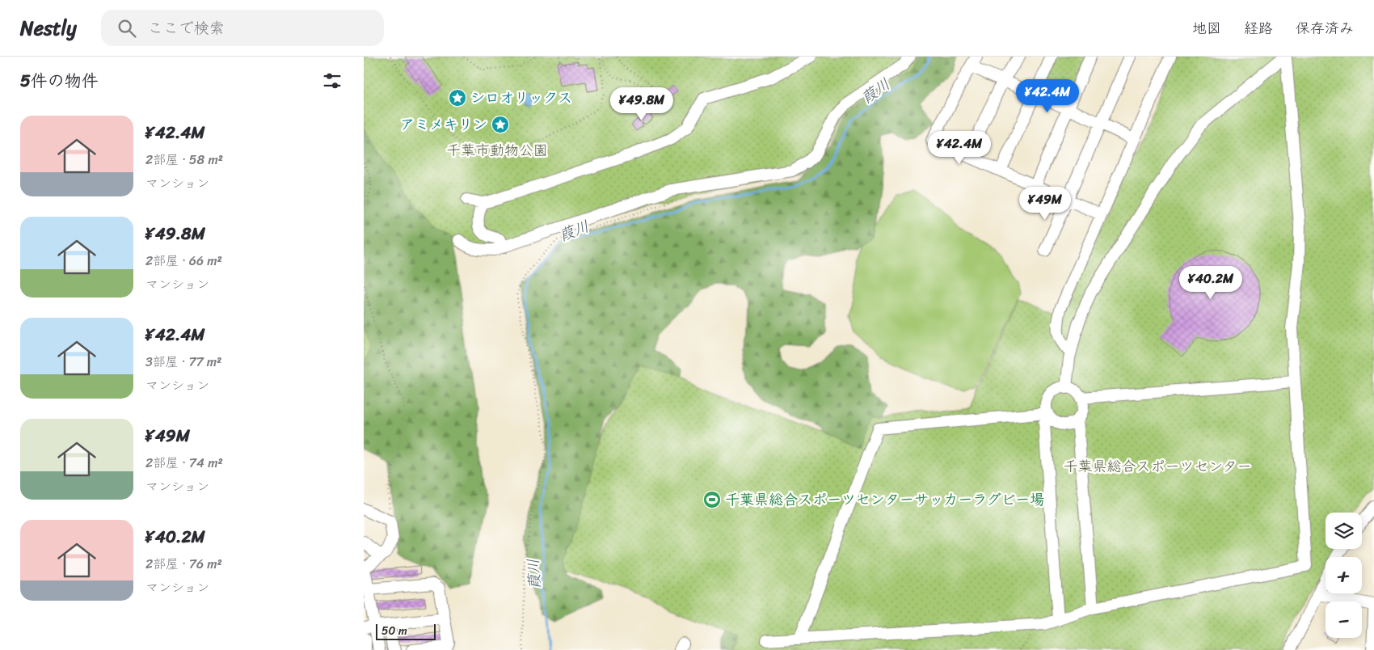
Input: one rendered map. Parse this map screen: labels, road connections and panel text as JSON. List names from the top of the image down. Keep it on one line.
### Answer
{"water":["葭川"],"parks":["千葉市動物公園","千葉県総合スポーツセンター"],"places":{"place":["シロオリックス","アミメキリン"],"sports":["千葉県総合スポーツセンターサッカーラグビー場"]},"scale_bar":"50 m","page":{"header":"Nestly","search":"ここで検索","nav":["地図","経路","保存済み"],"heading":"5件の物件","price":["¥42.4M","¥49.8M","¥42.4M","¥49M","¥40.2M"],"list":[{"name":"¥42.4M","note":"2部屋 · 58 m² · マンション"},{"name":"¥49.8M","note":"2部屋 · 66 m² · マンション"},{"name":"¥42.4M","note":"3部屋 · 77 m² · マンション"},{"name":"¥49M","note":"2部屋 · 74 m² · マンション"},{"name":"¥40.2M","note":"2部屋 · 76 m² · マンション"}],"map_buttons":["+","−"],"scale":"50 m"}}
